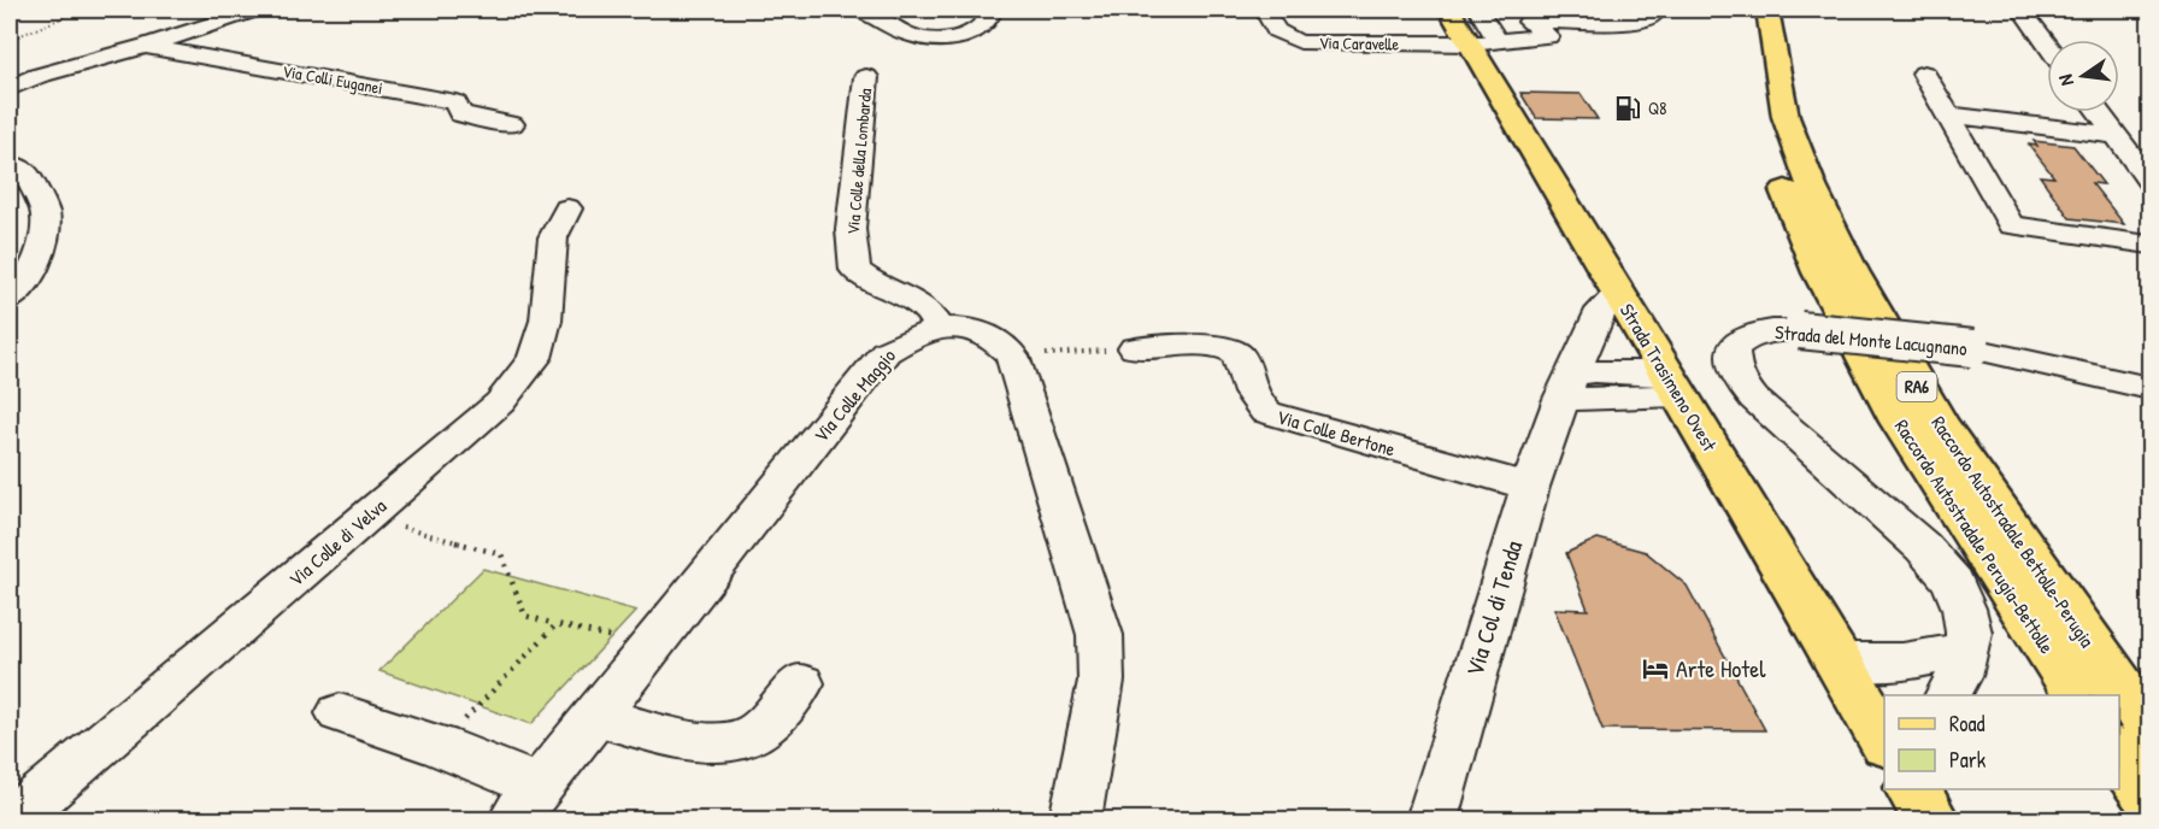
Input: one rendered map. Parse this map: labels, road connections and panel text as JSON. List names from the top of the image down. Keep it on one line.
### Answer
{"streets":{"main road":["Strada Trasimeno Ovest","RA6","Raccordo Autostradale Bettolle-Perugia","Raccordo Autostradale Perugia-Bettolle"],"street":["Via Caravelle","Via Colli Euganei","Via Colle della Lombarda","Strada del Monte Lacugnano","Via Colle Maggio","Via Colle Bertone","Via Colle di Velva","Via Col di Tenda"]},"crossings":[["Via Caravelle","Strada Trasimeno Ovest"],["Via Colle della Lombarda","Via Colle Maggio"],["Strada Trasimeno Ovest","Via Col di Tenda"],["Via Colle Bertone","Via Col di Tenda"]],"places":{"fuel station":["Q8"],"hotel":["Arte Hotel"]},"legend":["Road","Park"],"north":"left"}
